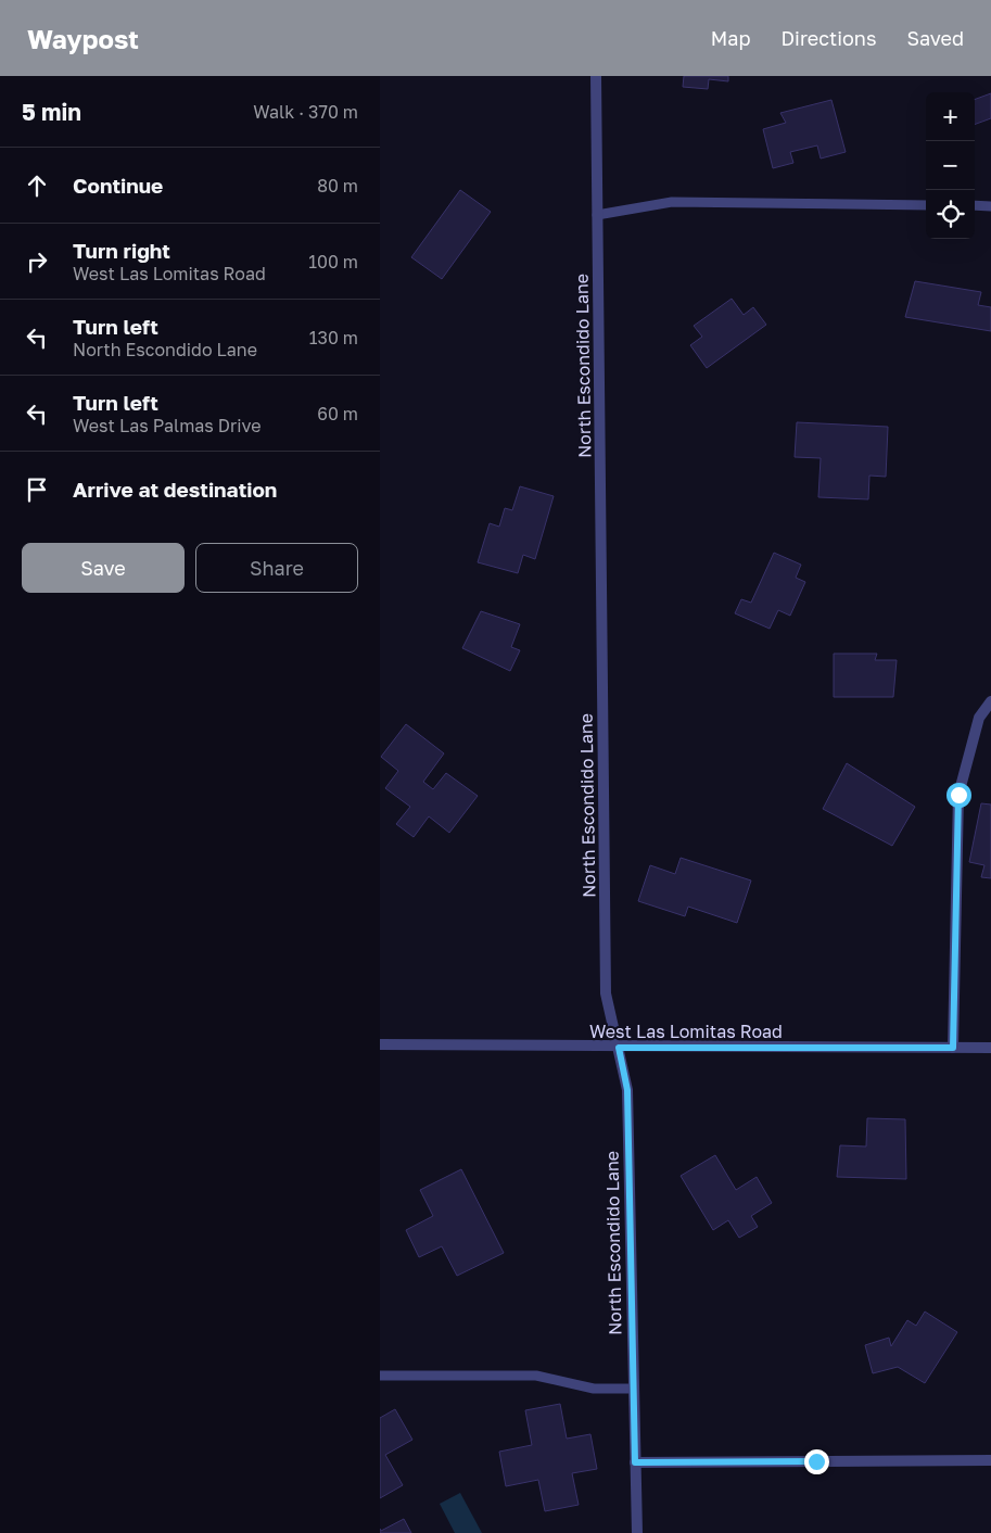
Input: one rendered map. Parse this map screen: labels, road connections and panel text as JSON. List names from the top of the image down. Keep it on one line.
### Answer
{"streets":{"street":["North Escondido Lane","West Las Lomitas Road"]},"crossings":[["North Escondido Lane","West Las Lomitas Road"]],"page":{"header":"Waypost","nav":["Map","Directions","Saved"],"heading":["5 min","Walk · 370 m"],"map_buttons":["+","−"],"list":[["Continue","80 m"],["Turn right","West Las Lomitas Road","100 m"],["Turn left","North Escondido Lane","130 m"],["Turn left","West Las Palmas Drive","60 m"],"Arrive at destination"],"buttons":["Save","Share"]}}
